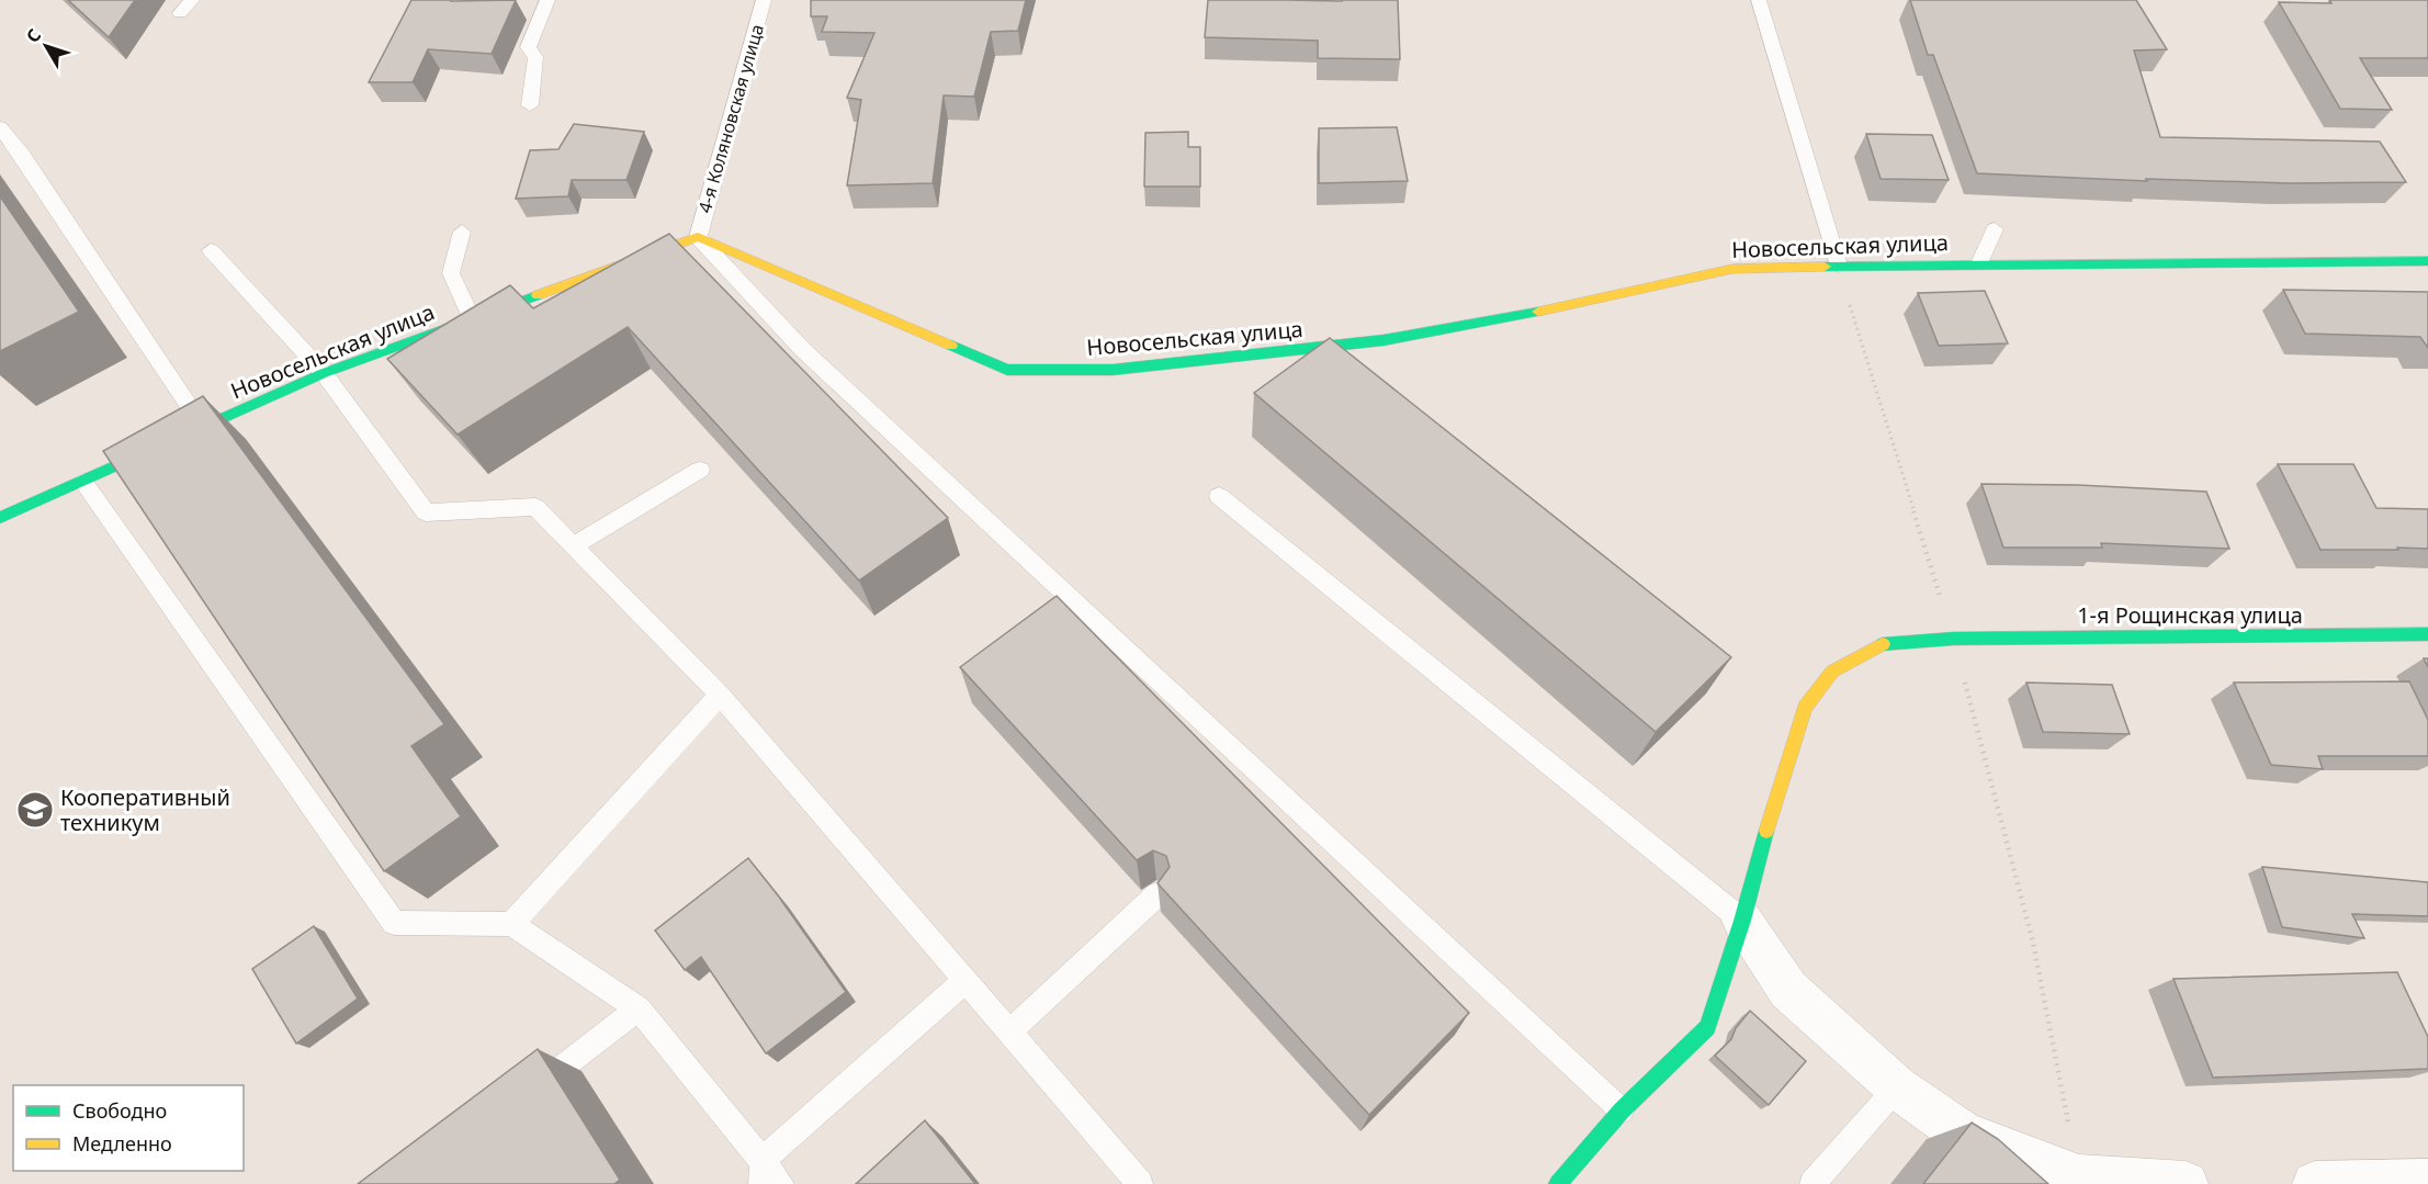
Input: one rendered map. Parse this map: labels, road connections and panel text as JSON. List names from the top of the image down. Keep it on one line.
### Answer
{"streets":{"street":["Новосельская улица","1-я Рощинская улица"],"lane":["4-я Коляновская улица"]},"crossings":[["4-я Коляновская улица","Новосельская улица"]],"places":{"school or university":["Кооперативный техникум"]},"legend":["Свободно","Медленно"],"north":"top left"}
